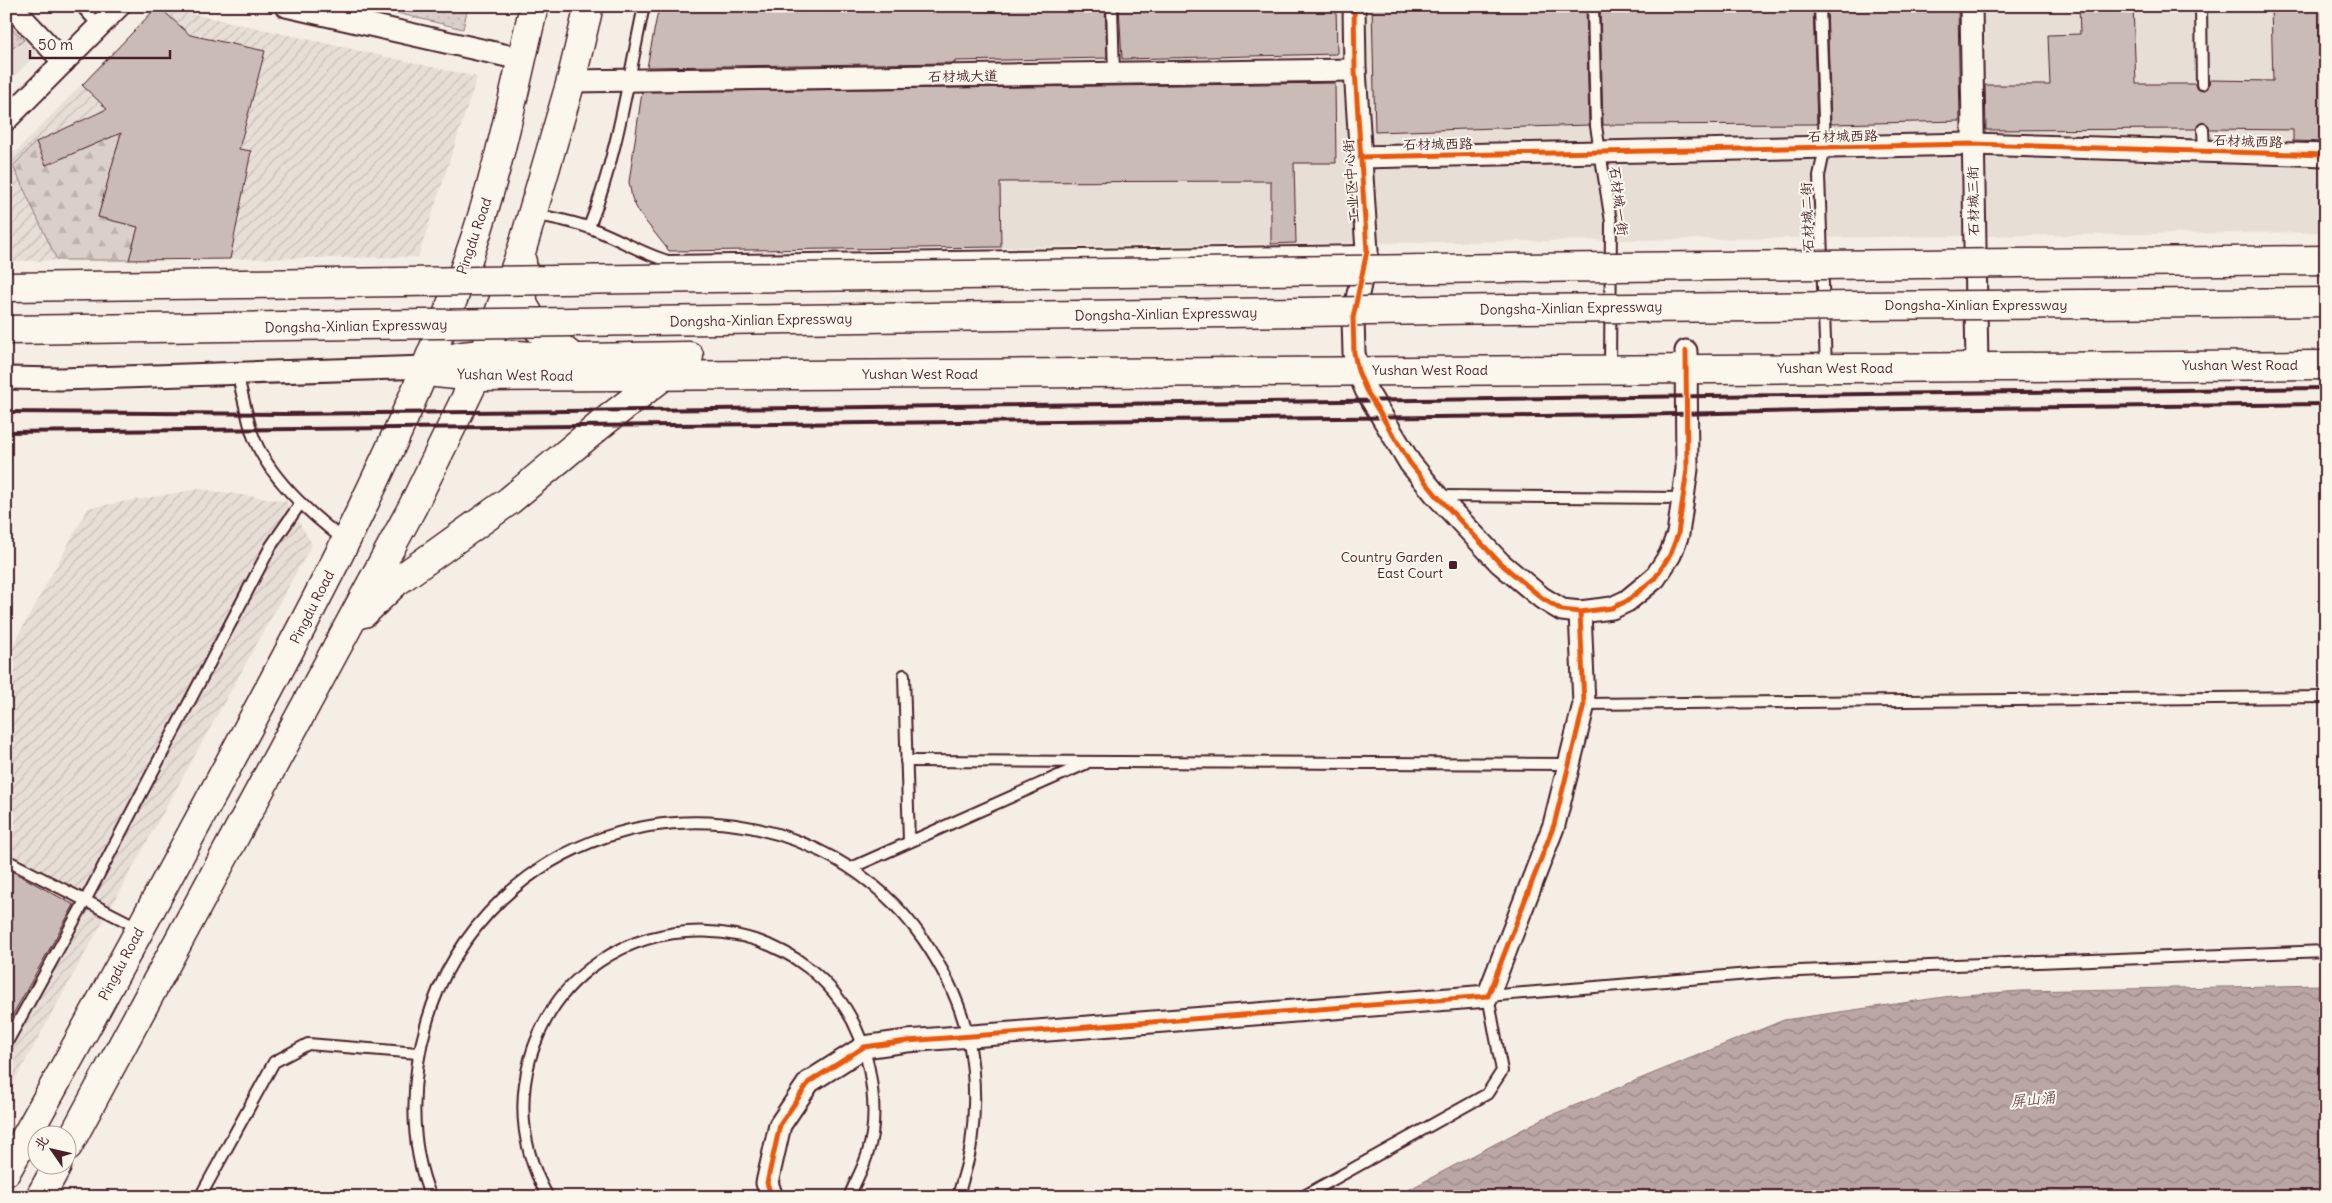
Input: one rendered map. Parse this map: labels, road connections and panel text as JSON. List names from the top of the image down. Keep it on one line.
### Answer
{"streets":{"main road":["Pingdu Road","Dongsha-Xinlian Expressway","Yushan West Road"],"street":["石材城大道","石材城西路","工业区中心街","石材城三街"],"lane":["石材城一街","石材城二街"]},"crossings":[["石材城大道","工业区中心街"],["石材城西路","工业区中心街"],["石材城西路","石材城一街"],["石材城西路","石材城三街"],["石材城西路","石材城二街"],["工业区中心街","Yushan West Road"],["石材城一街","Yushan West Road"],["石材城三街","Yushan West Road"],["石材城二街","Yushan West Road"],["Pingdu Road","Yushan West Road"]],"water":["屏山涌"],"places":{"transit":["Country Garden East Court"]},"scale_bar":"50 m","north":"top left"}
